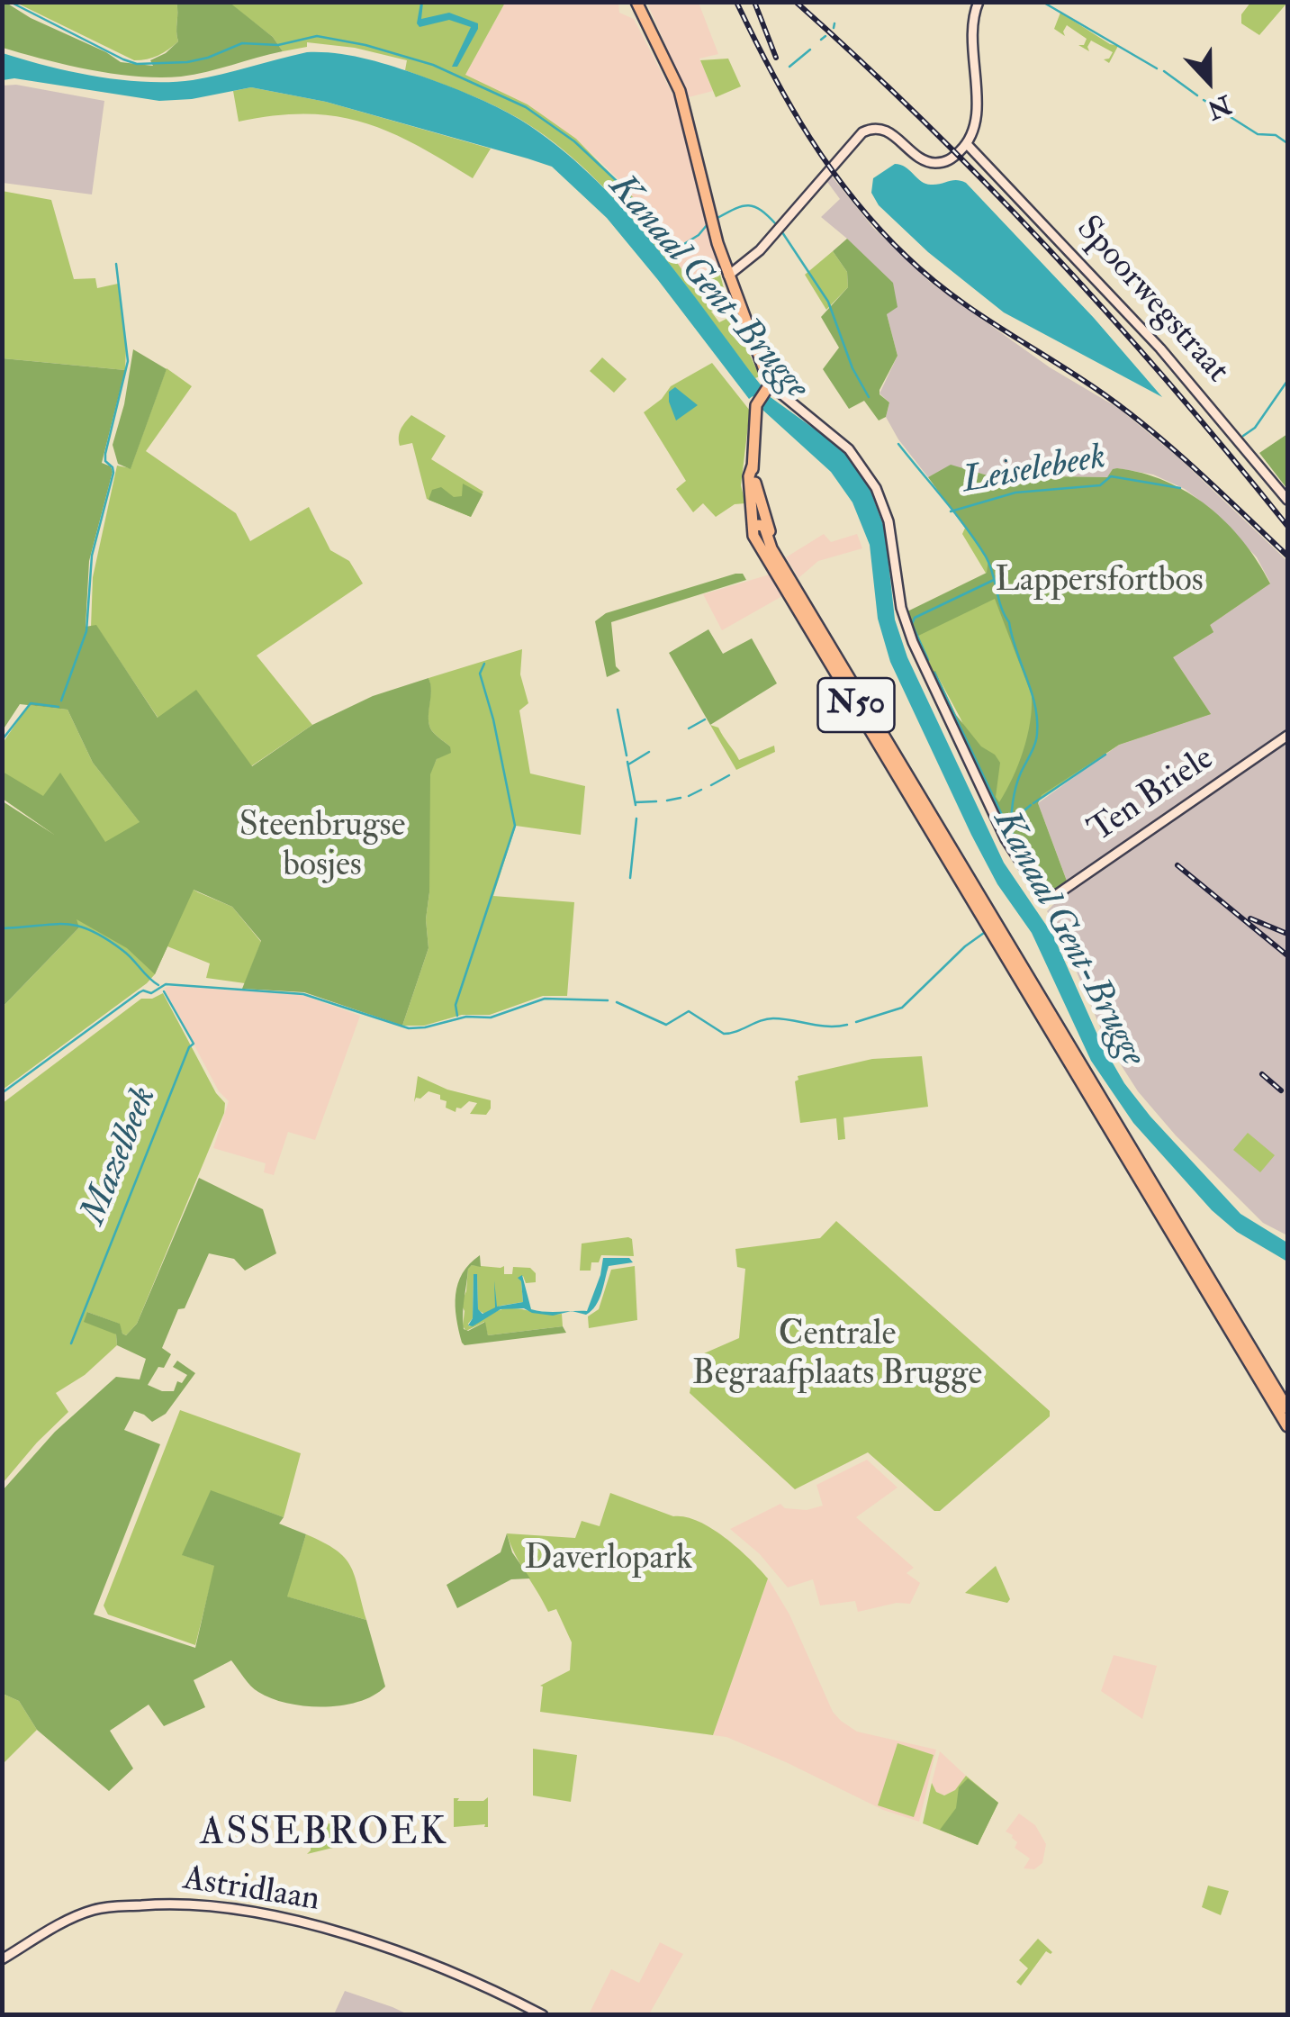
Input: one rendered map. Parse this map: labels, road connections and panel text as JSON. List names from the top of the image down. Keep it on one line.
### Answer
{"streets":{"main road":["N50"],"street":["Spoorwegstraat","Ten Briele","Astridlaan"]},"crossings":[["N50","Ten Briele"]],"districts":["ASSEBROEK"],"water":["Kanaal Gent-Brugge","Leiselebeek","Mazelbeek"],"parks":["Lappersfortbos","Steenbrugse bosjes","Centrale Begraafplaats Brugge","Daverlopark"],"north":"bottom"}
